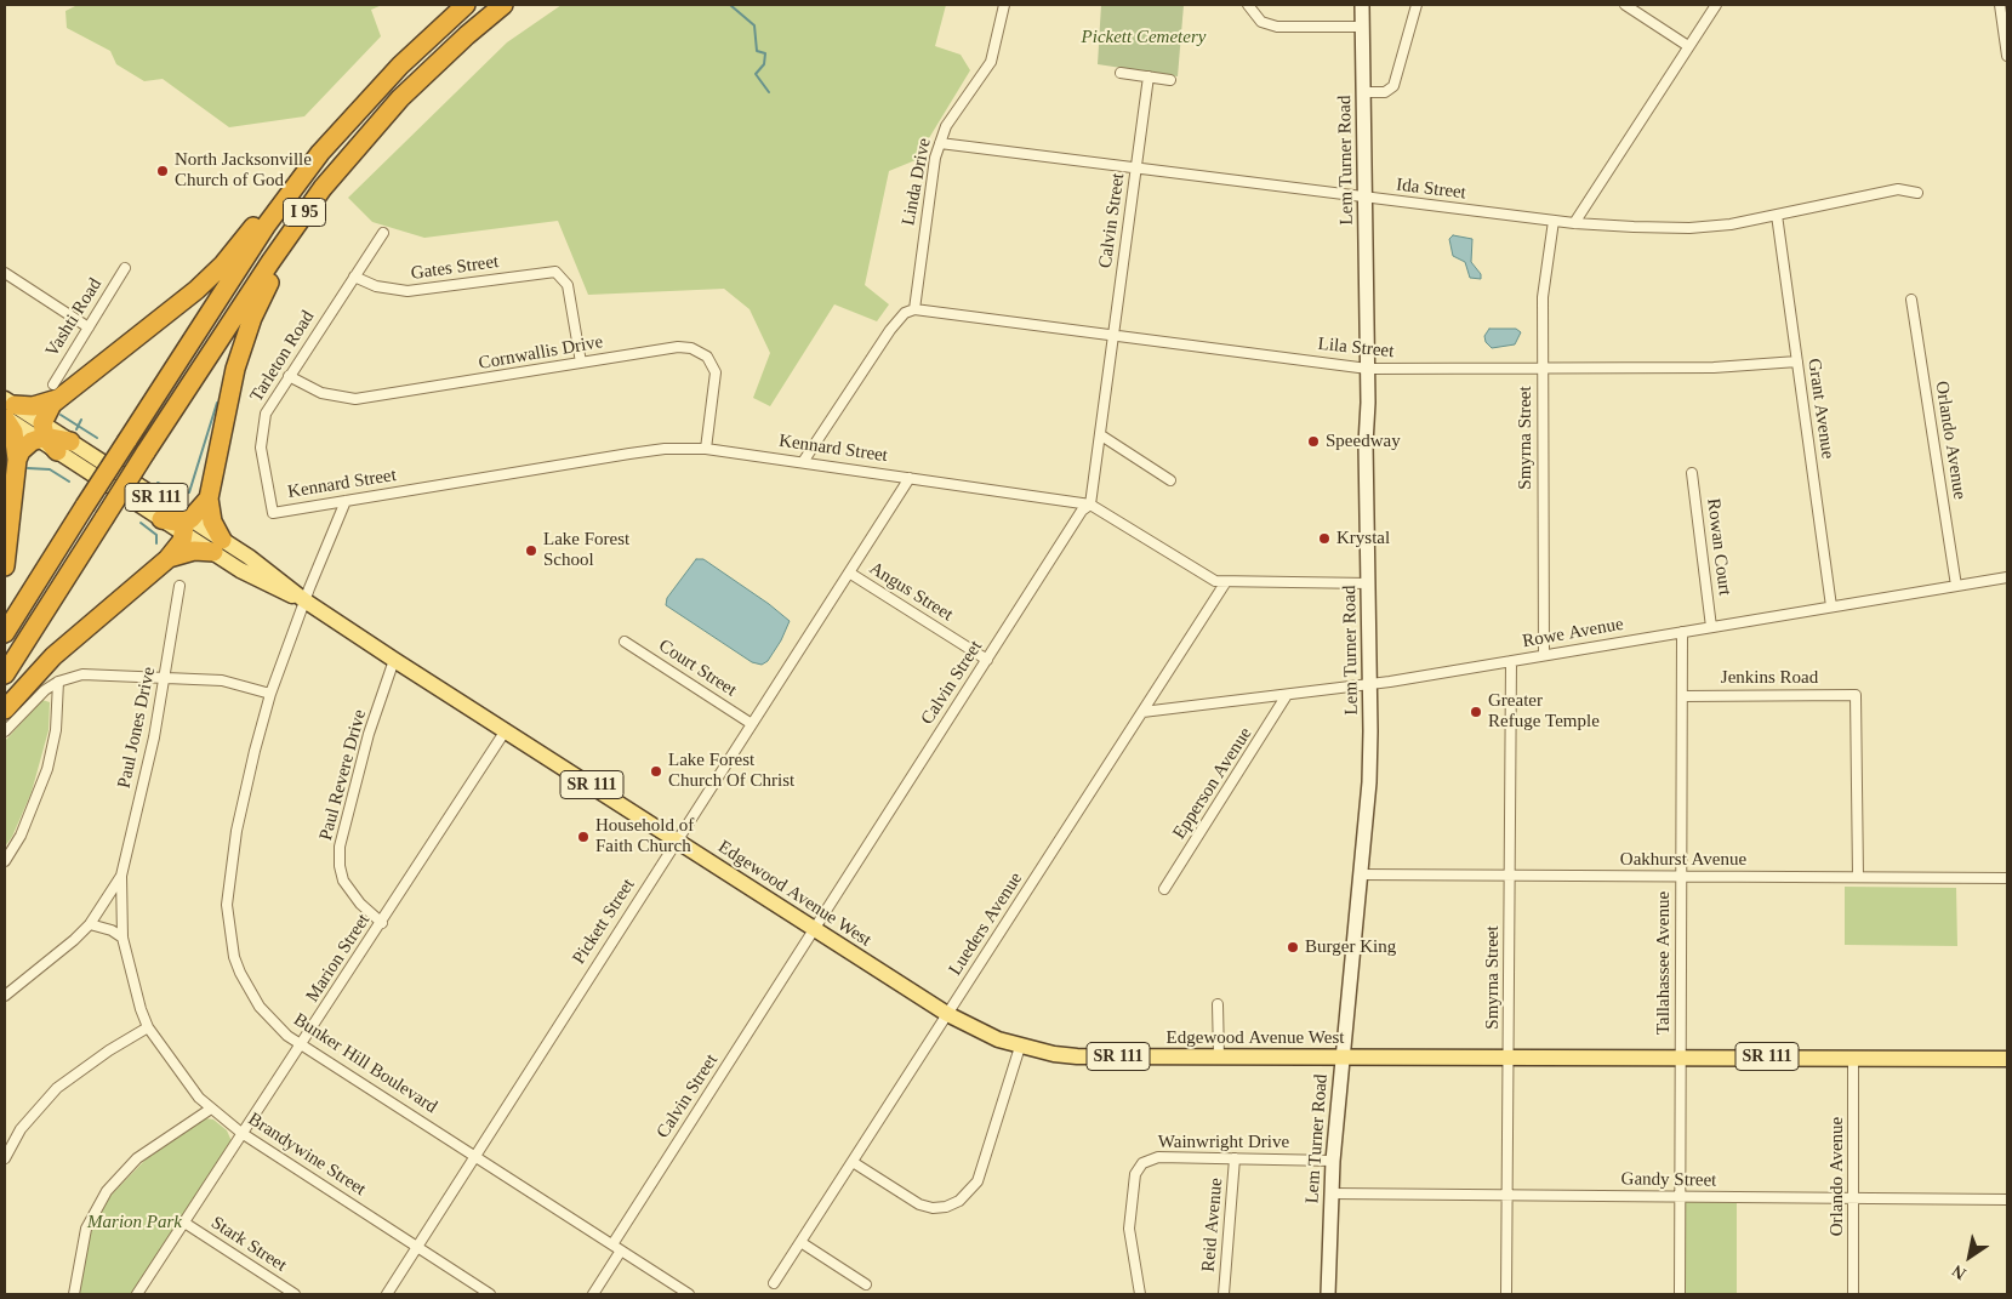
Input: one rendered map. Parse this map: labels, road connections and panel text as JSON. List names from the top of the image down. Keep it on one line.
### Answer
{"streets":{"highway":["I 95"],"main road":["Lem Turner Road","SR 111","Edgewood Avenue West"],"street":["Linda Drive","Ida Street","Calvin Street","Gates Street","Vashti Road","Lila Street","Cornwallis Drive","Tarleton Road","Grant Avenue","Smyrna Street","Orlando Avenue","Kennard Street","Rowan Court","Angus Street","Rowe Avenue","Court Street","Jenkins Road","Paul Jones Drive","Paul Revere Drive","Epperson Avenue","Oakhurst Avenue","Pickett Street","Lueders Avenue","Marion Street","Tallahassee Avenue","Bunker Hill Boulevard","Wainwright Drive","Brandywine Street","Gandy Street","Reid Avenue","Stark Street"]},"crossings":[["Lem Turner Road","Ida Street"],["Lem Turner Road","Lila Street"],["Lem Turner Road","Kennard Street"],["Lem Turner Road","Rowe Avenue"],["Lem Turner Road","Oakhurst Avenue"],["Lem Turner Road","Edgewood Avenue West"],["Lem Turner Road","Wainwright Drive"],["Lem Turner Road","Gandy Street"],["Linda Drive","Ida Street"],["Linda Drive","Lila Street"],["Ida Street","Calvin Street"],["Ida Street","Grant Avenue"],["Ida Street","Smyrna Street"],["Calvin Street","Lila Street"],["Calvin Street","Kennard Street"],["Calvin Street","Angus Street"],["Calvin Street","Edgewood Avenue West"],["Calvin Street","Bunker Hill Boulevard"],["Gates Street","Cornwallis Drive"],["Gates Street","Tarleton Road"],["Lila Street","Grant Avenue"],["Lila Street","Smyrna Street"],["Cornwallis Drive","Tarleton Road"],["Cornwallis Drive","Kennard Street"],["Tarleton Road","Kennard Street"],["Grant Avenue","Rowe Avenue"],["Smyrna Street","Rowe Avenue"],["Smyrna Street","Oakhurst Avenue"],["Smyrna Street","Edgewood Avenue West"],["Smyrna Street","Gandy Street"],["Orlando Avenue","Rowe Avenue"],["Orlando Avenue","Edgewood Avenue West"],["Orlando Avenue","Gandy Street"],["Kennard Street","Pickett Street"],["Kennard Street","Lueders Avenue"],["Kennard Street","Bunker Hill Boulevard"],["Rowan Court","Rowe Avenue"],["Angus Street","Pickett Street"],["Rowe Avenue","Epperson Avenue"],["Rowe Avenue","Lueders Avenue"],["Rowe Avenue","Tallahassee Avenue"],["Court Street","Pickett Street"],["Jenkins Road","Oakhurst Avenue"],["Jenkins Road","Tallahassee Avenue"],["Paul Jones Drive","Brandywine Street"],["Paul Revere Drive","Edgewood Avenue West"],["Paul Revere Drive","Marion Street"],["Oakhurst Avenue","Tallahassee Avenue"],["Edgewood Avenue West","Pickett Street"],["Edgewood Avenue West","Lueders Avenue"],["Edgewood Avenue West","Marion Street"],["Edgewood Avenue West","Tallahassee Avenue"],["Edgewood Avenue West","Bunker Hill Boulevard"],["Pickett Street","Bunker Hill Boulevard"],["Pickett Street","Brandywine Street"],["Marion Street","Bunker Hill Boulevard"],["Marion Street","Brandywine Street"],["Marion Street","Stark Street"],["Tallahassee Avenue","Gandy Street"],["Wainwright Drive","Reid Avenue"]],"parks":["Pickett Cemetery","Marion Park"],"places":["North Jacksonville Church of God","Speedway","Krystal","Lake Forest School","Greater Refuge Temple","Lake Forest Church Of Christ","Household of Faith Church","Burger King"],"north":"bottom left"}
